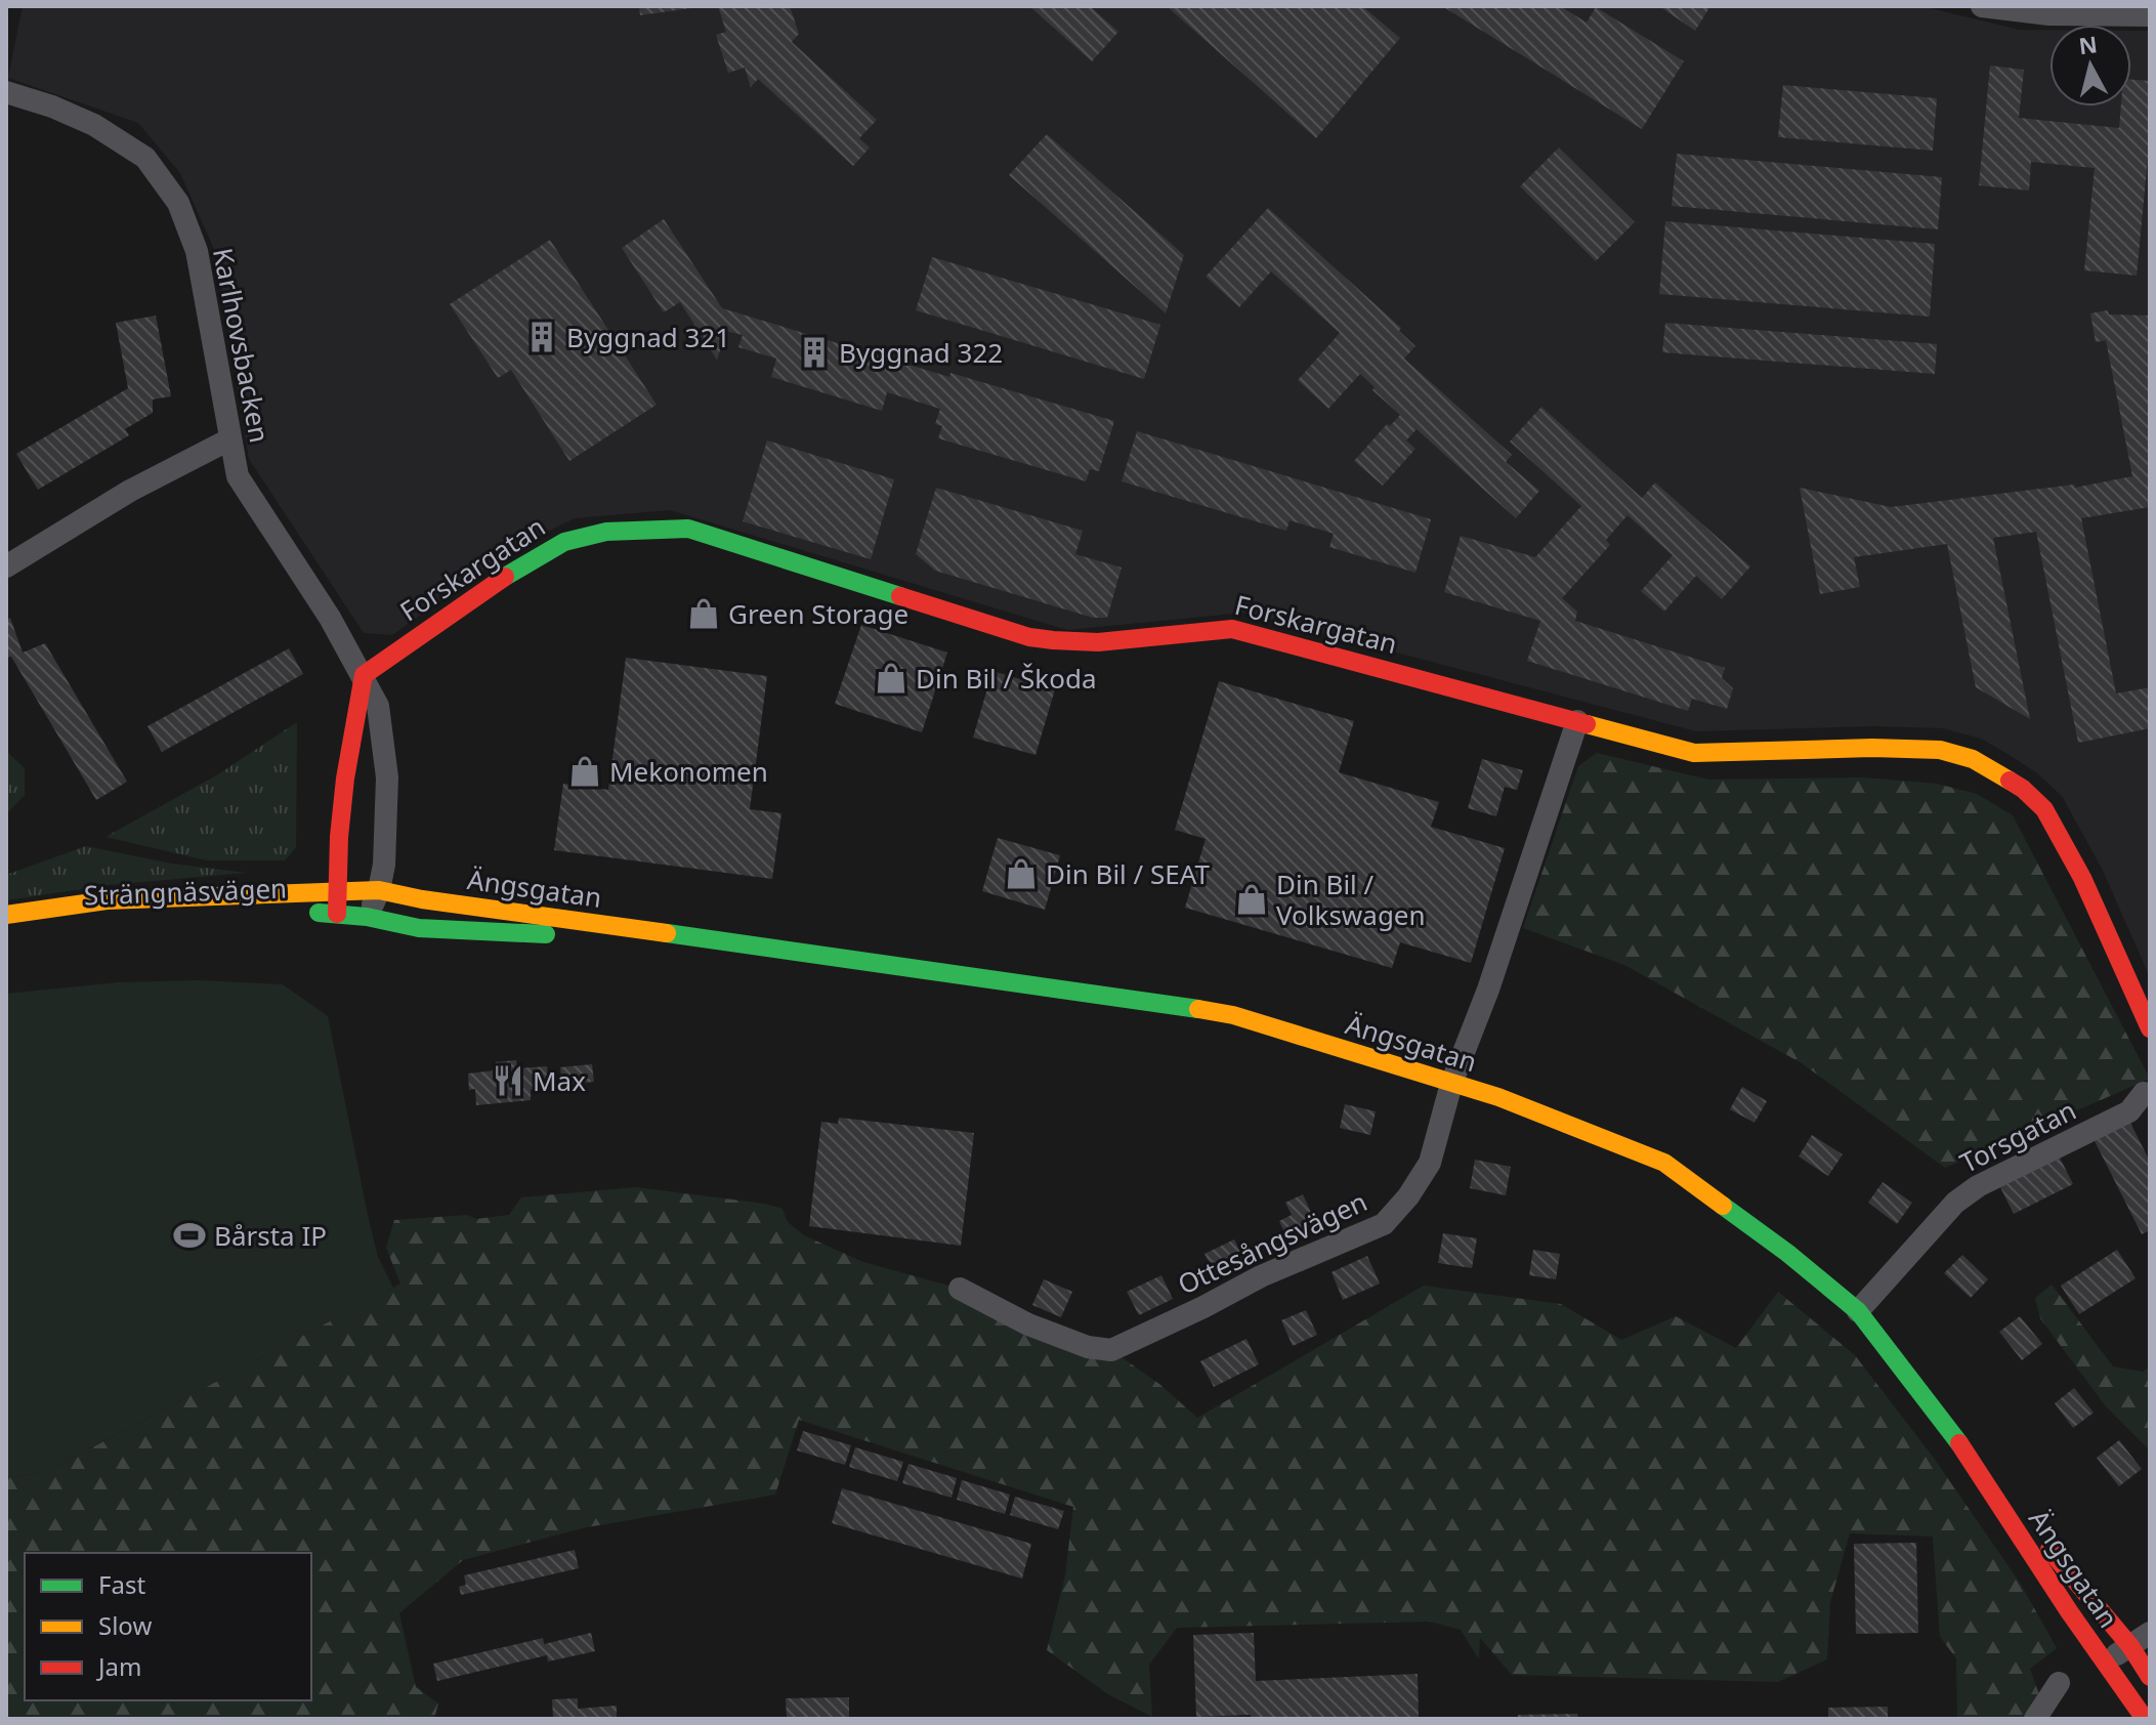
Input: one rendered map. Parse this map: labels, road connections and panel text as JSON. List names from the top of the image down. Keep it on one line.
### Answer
{"streets":{"main road":["Forskargatan","Ängsgatan","Strängnäsvägen"],"street":["Karlhovsbacken","Torsgatan","Ottesångsvägen"]},"crossings":[["Karlhovsbacken","Forskargatan"],["Forskargatan","Ottesångsvägen"],["Ängsgatan","Strängnäsvägen"],["Ängsgatan","Torsgatan"],["Ängsgatan","Ottesångsvägen"]],"places":{"building":["Byggnad 321","Byggnad 322"],"shop":["Green Storage","Din Bil / Škoda","Mekonomen","Din Bil / SEAT","Din Bil / Volkswagen"],"restaurant":["Max"],"sports":["Bårsta IP"]},"legend":["Fast","Slow","Jam"],"north":"top"}
